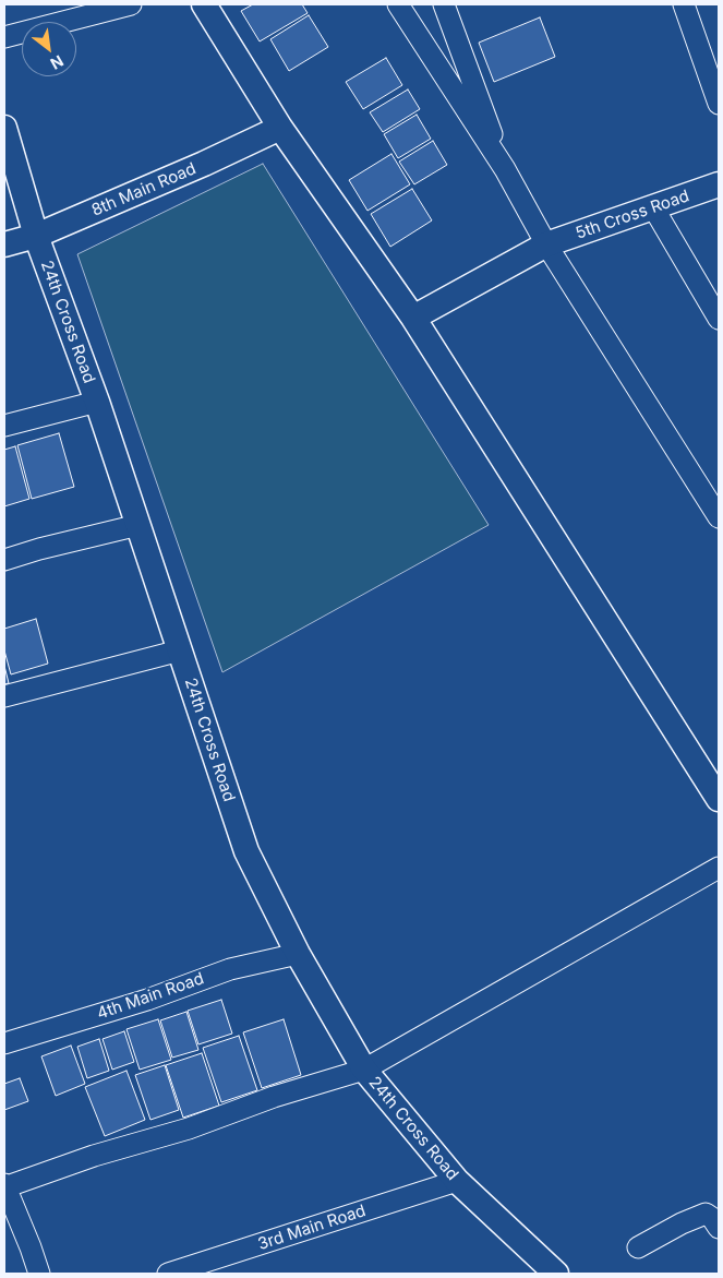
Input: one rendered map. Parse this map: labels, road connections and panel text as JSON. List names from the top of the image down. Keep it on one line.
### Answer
{"streets":{"street":["8th Main Road","5th Cross Road","24th Cross Road","4th Main Road","3rd Main Road"]},"crossings":[["8th Main Road","24th Cross Road"],["24th Cross Road","4th Main Road"],["24th Cross Road","3rd Main Road"]],"north":"bottom right"}
